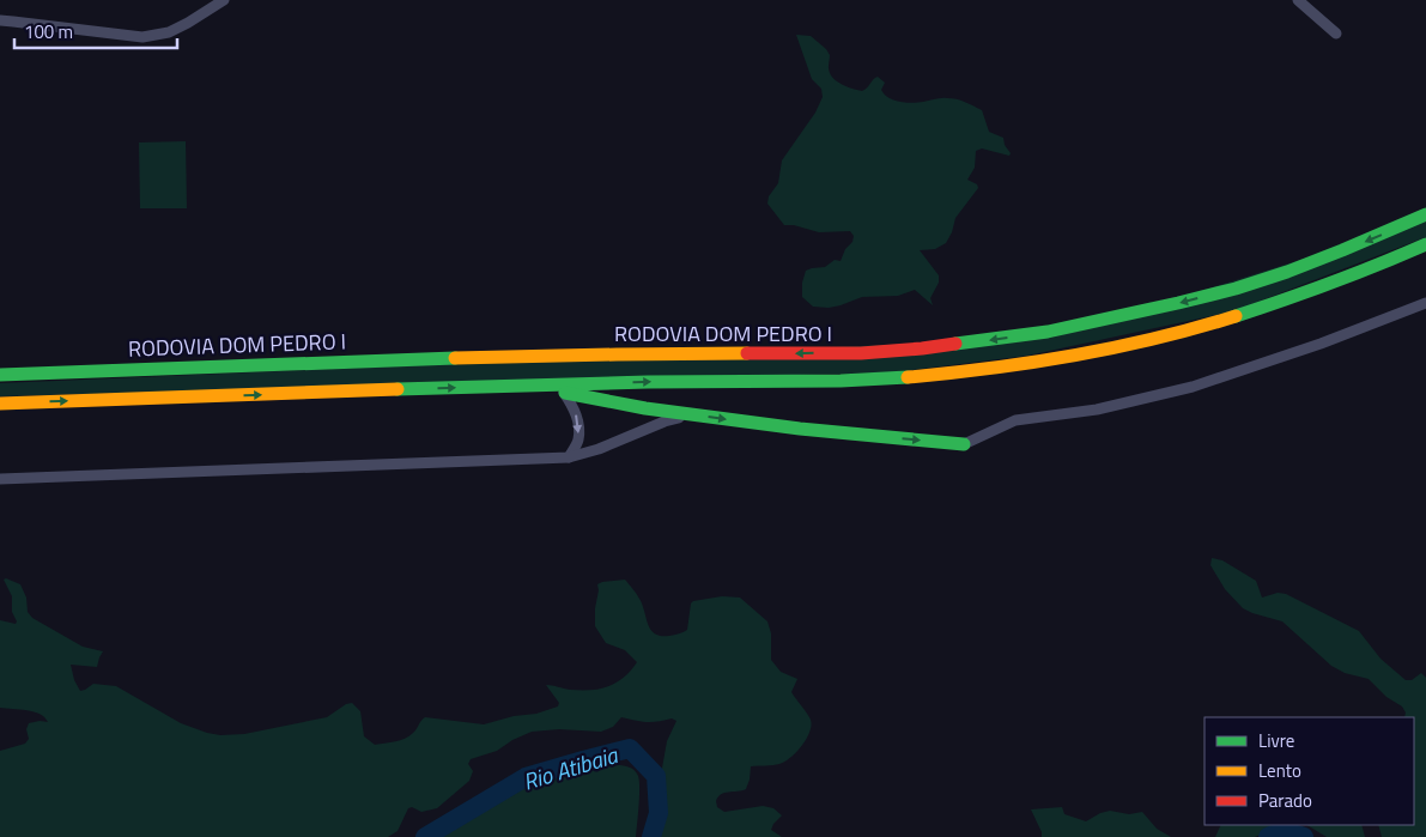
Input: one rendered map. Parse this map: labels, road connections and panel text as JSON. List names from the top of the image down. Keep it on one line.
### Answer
{"streets":{"highway":["RODOVIA DOM PEDRO I"]},"water":["Rio Atibaia"],"legend":["Livre","Lento","Parado"],"scale_bar":"100 m"}
